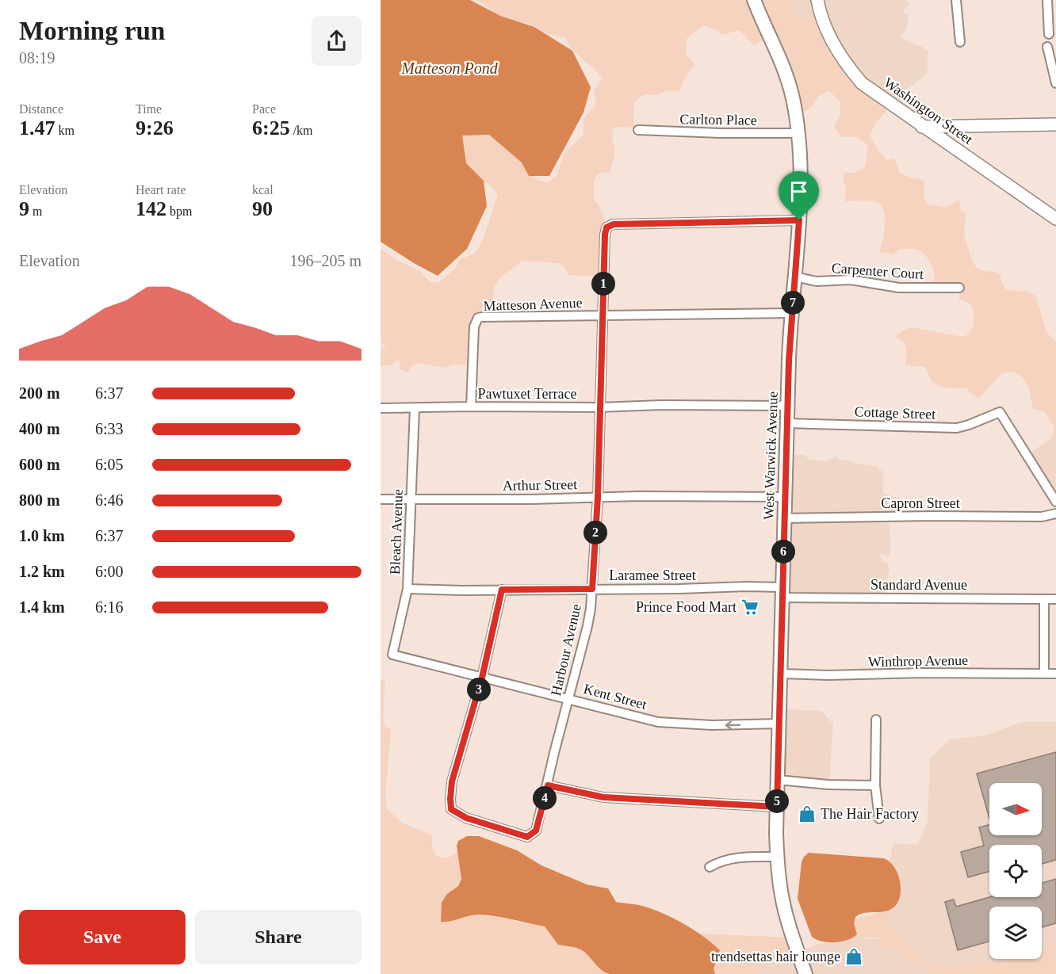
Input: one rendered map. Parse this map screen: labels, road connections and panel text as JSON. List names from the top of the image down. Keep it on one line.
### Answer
{"streets":{"main road":["Washington Street","West Warwick Avenue"],"street":["Carlton Place","Carpenter Court","Matteson Avenue","Pawtuxet Terrace","Cottage Street","Arthur Street","Capron Street","Bleach Avenue","Laramee Street","Standard Avenue","Harbour Avenue","Winthrop Avenue","Kent Street"]},"crossings":[["Carlton Place","West Warwick Avenue"],["Carpenter Court","West Warwick Avenue"],["Matteson Avenue","Pawtuxet Terrace"],["Matteson Avenue","West Warwick Avenue"],["Matteson Avenue","Harbour Avenue"],["Pawtuxet Terrace","West Warwick Avenue"],["Pawtuxet Terrace","Bleach Avenue"],["Pawtuxet Terrace","Harbour Avenue"],["Cottage Street","West Warwick Avenue"],["West Warwick Avenue","Arthur Street"],["West Warwick Avenue","Capron Street"],["West Warwick Avenue","Laramee Street"],["West Warwick Avenue","Standard Avenue"],["West Warwick Avenue","Harbour Avenue"],["West Warwick Avenue","Winthrop Avenue"],["West Warwick Avenue","Kent Street"],["Arthur Street","Bleach Avenue"],["Arthur Street","Harbour Avenue"],["Bleach Avenue","Laramee Street"],["Bleach Avenue","Kent Street"],["Laramee Street","Standard Avenue"],["Laramee Street","Harbour Avenue"],["Harbour Avenue","Kent Street"]],"one_way":["Kent Street"],"water":["Matteson Pond"],"places":{"supermarket":["Prince Food Mart"],"shop":["The Hair Factory","trendsettas hair lounge"]},"north":"right","page":{"heading":["Morning run","08:19"],"stats":[["Distance","1.47 km"],["Time","9:26"],["Pace","6:25 /km"],["Elevation","9 m"],["Heart rate","142 bpm"],["kcal","90"]],"chart":["Elevation","196–205 m"],"pins":["1","7","2","6","3","4","5"],"list":[{"name":"200 m","note":"6:37"},{"name":"400 m","note":"6:33"},{"name":"600 m","note":"6:05"},{"name":"800 m","note":"6:46"},{"name":"1.0 km","note":"6:37"},{"name":"1.2 km","note":"6:00"},{"name":"1.4 km","note":"6:16"}],"buttons":["Save","Share"]}}
